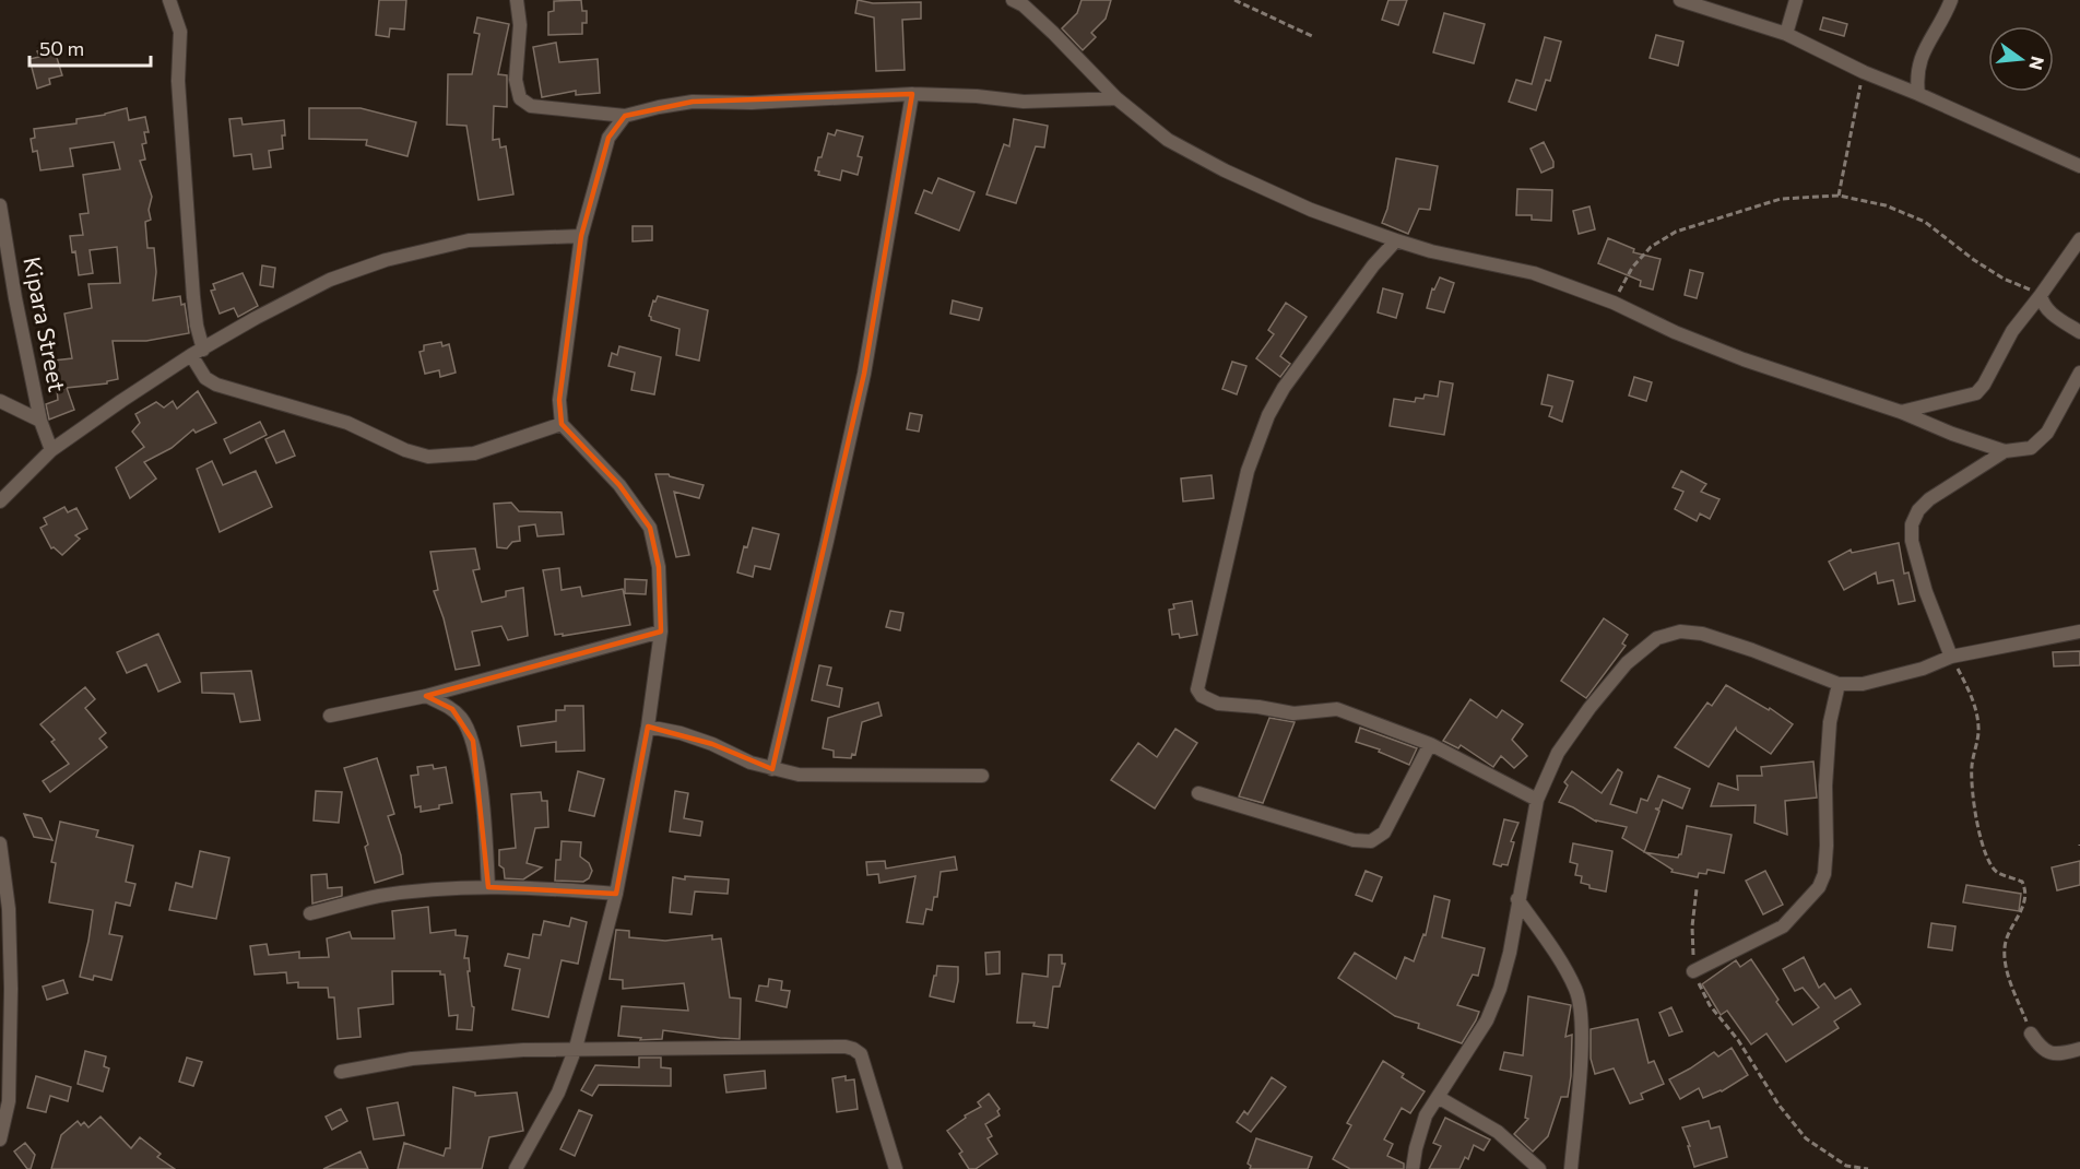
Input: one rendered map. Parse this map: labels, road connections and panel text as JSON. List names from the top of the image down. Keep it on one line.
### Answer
{"streets":{"street":["Kipara Street"]},"scale_bar":"50 m","north":"right"}
